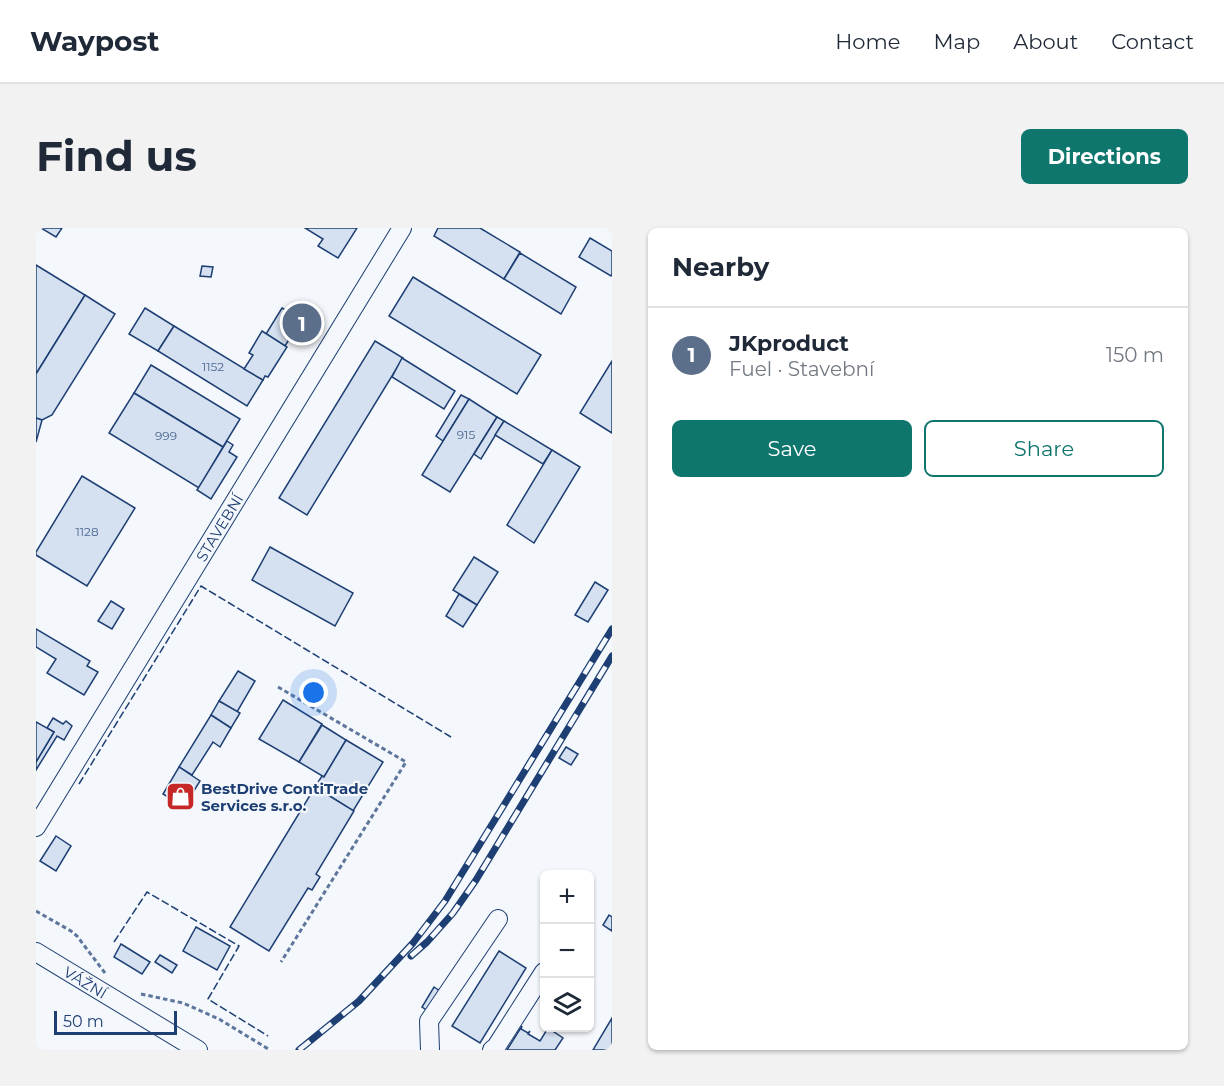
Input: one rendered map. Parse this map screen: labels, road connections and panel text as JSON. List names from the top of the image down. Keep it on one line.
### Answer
{"streets":{"street":["STAVEBNÍ","VÁŽNÍ"]},"places":{"shop":["BestDrive ContiTrade Services s.r.o."]},"house_numbers":["1152","915","999","1128"],"scale_bar":"50 m","page":{"header":"Waypost","nav":["Home","Map","About","Contact"],"buttons":["Directions",["Save","Share"]],"title":"Find us","heading":"Nearby","pins":"1","list":[{"mark":"1","name":"JKproduct","note":"Fuel · Stavební","value":"150 m"}],"map_buttons":["+","−"],"scale":"50 m"}}
